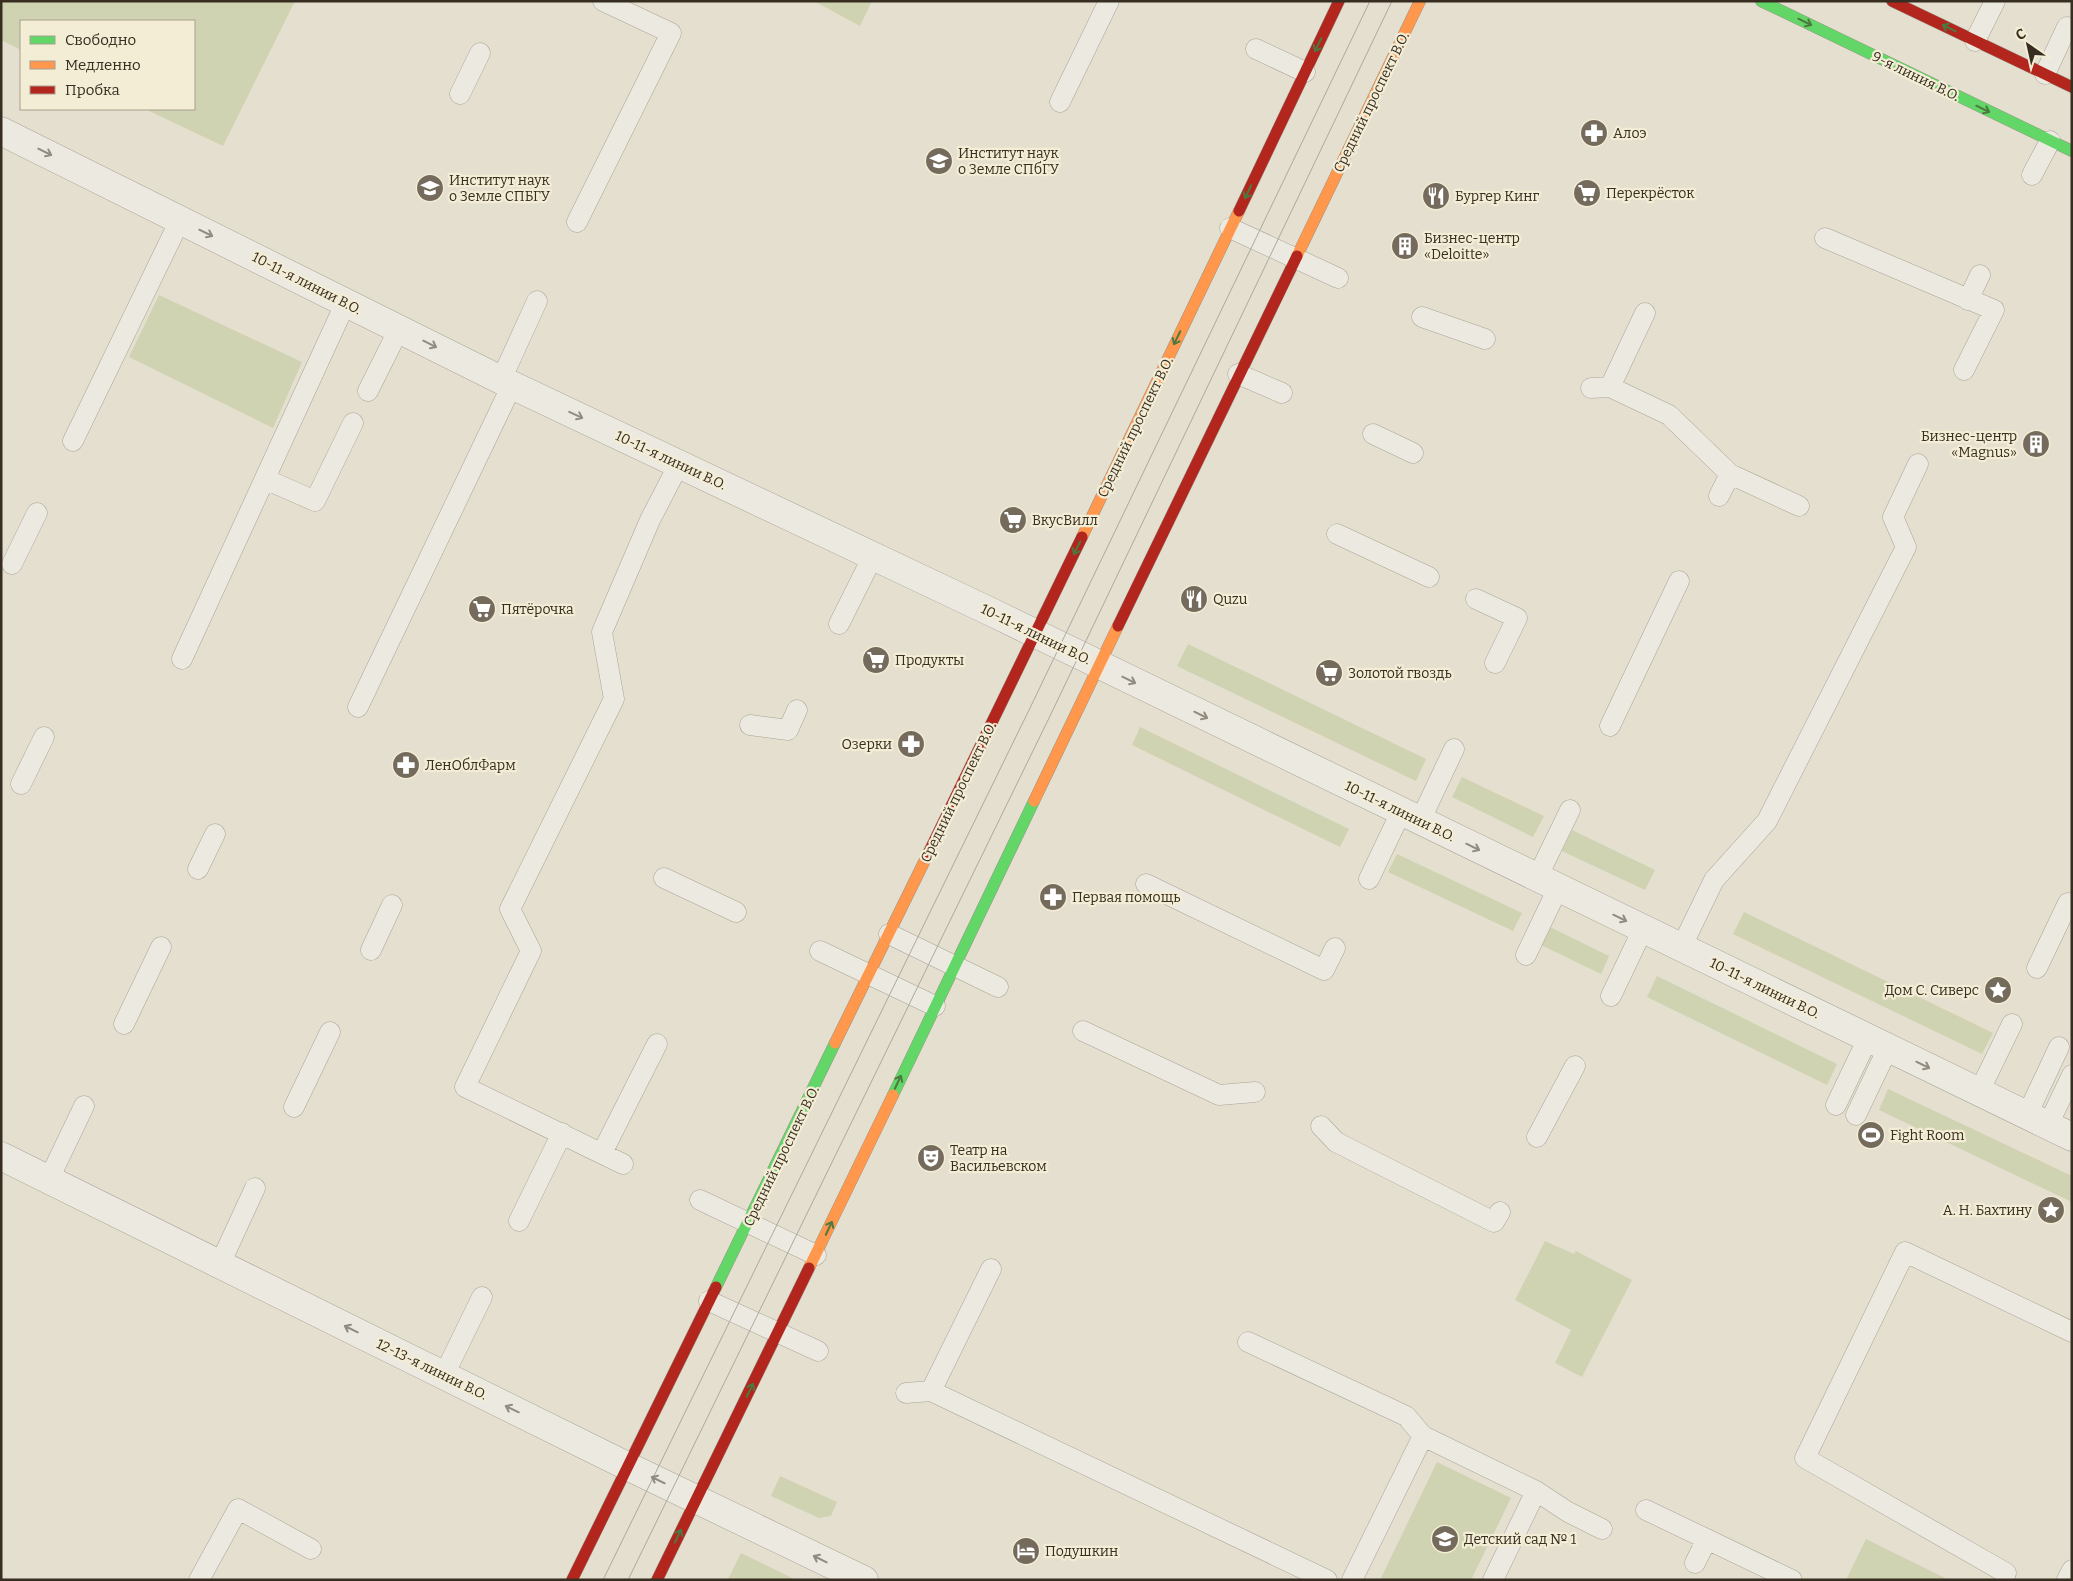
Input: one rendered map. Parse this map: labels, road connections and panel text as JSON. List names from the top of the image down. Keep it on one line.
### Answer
{"streets":{"main road":["9-я линия В.О.","Средний проспект В.О."],"street":["10-11-я линии В.О.","12-13-я линии В.О."]},"crossings":[["Средний проспект В.О.","10-11-я линии В.О."],["Средний проспект В.О.","12-13-я линии В.О."]],"one_way":["10-11-я линии В.О.","12-13-я линии В.О."],"places":{"pharmacy":["Алоэ","Озерки","ЛенОблФарм","Первая помощь"],"school or university":["Институт наук о Земле СПбГУ","Институт наук о Земле СПБГУ","Детский сад № 1"],"supermarket":["Перекрёсток","ВкусВилл","Пятёрочка","Продукты","Золотой гвоздь"],"restaurant":["Бургер Кинг","Quzu"],"building":["Бизнес-центр «Deloitte»","Бизнес-центр «Magnus»"],"place":["Дом С. Сиверс","А. Н. Бахтину"],"sports":["Fight Room"],"theatre":["Театр на Васильевском"],"hotel":["Подушкин"]},"legend":["Свободно","Медленно","Пробка"],"north":"top left"}
